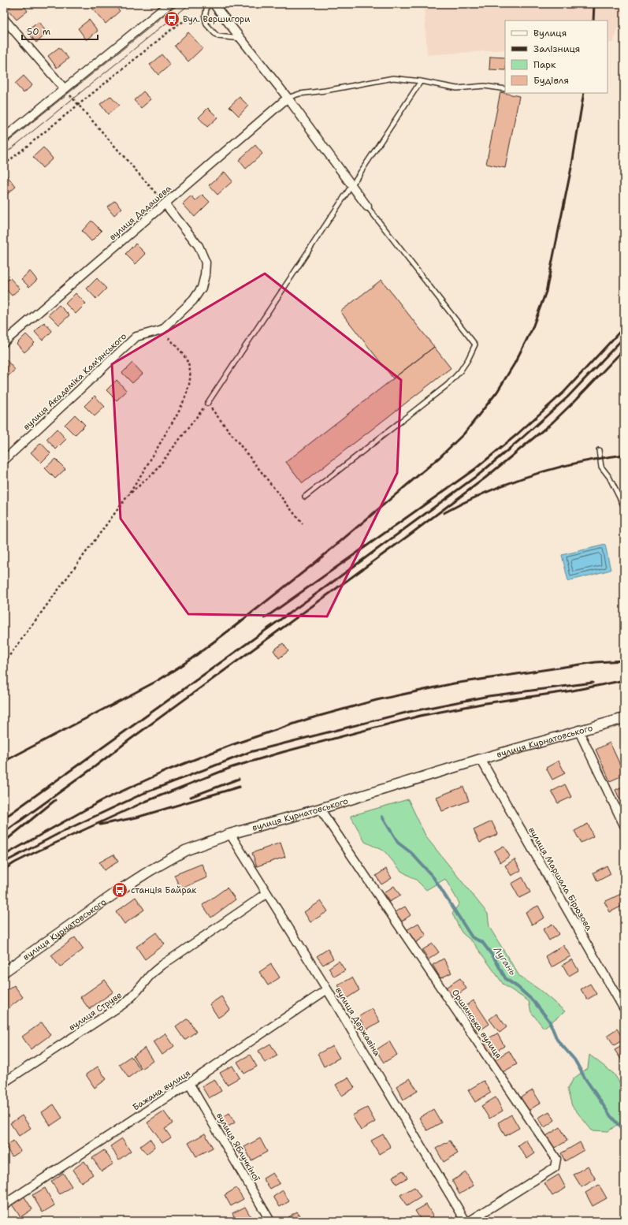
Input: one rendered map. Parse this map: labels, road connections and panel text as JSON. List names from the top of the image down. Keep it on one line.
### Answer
{"streets":{"street":["вулиця Дадашева","вулиця Академіка Кам'янського","вулиця Курнатовського","вулиця Маршала Бірюзова","вулиця Струве","вулиця Державіна","Оршинська вулиця","Бажана вулиця","вулиця Яблучкіної"]},"crossings":[["вулиця Дадашева","вулиця Академіка Кам'янського"],["вулиця Курнатовського","вулиця Маршала Бірюзова"],["вулиця Курнатовського","вулиця Державіна"],["вулиця Курнатовського","Оршинська вулиця"],["вулиця Струве","вулиця Державіна"],["вулиця Державіна","Бажана вулиця"],["Бажана вулиця","вулиця Яблучкіної"]],"water":["Лугань"],"places":{"bus stop":["Вул. Вершигори","станція Байрак"]},"legend":["Вулиця","Залізниця","Парк","Будівля"],"scale_bar":"50 m"}
